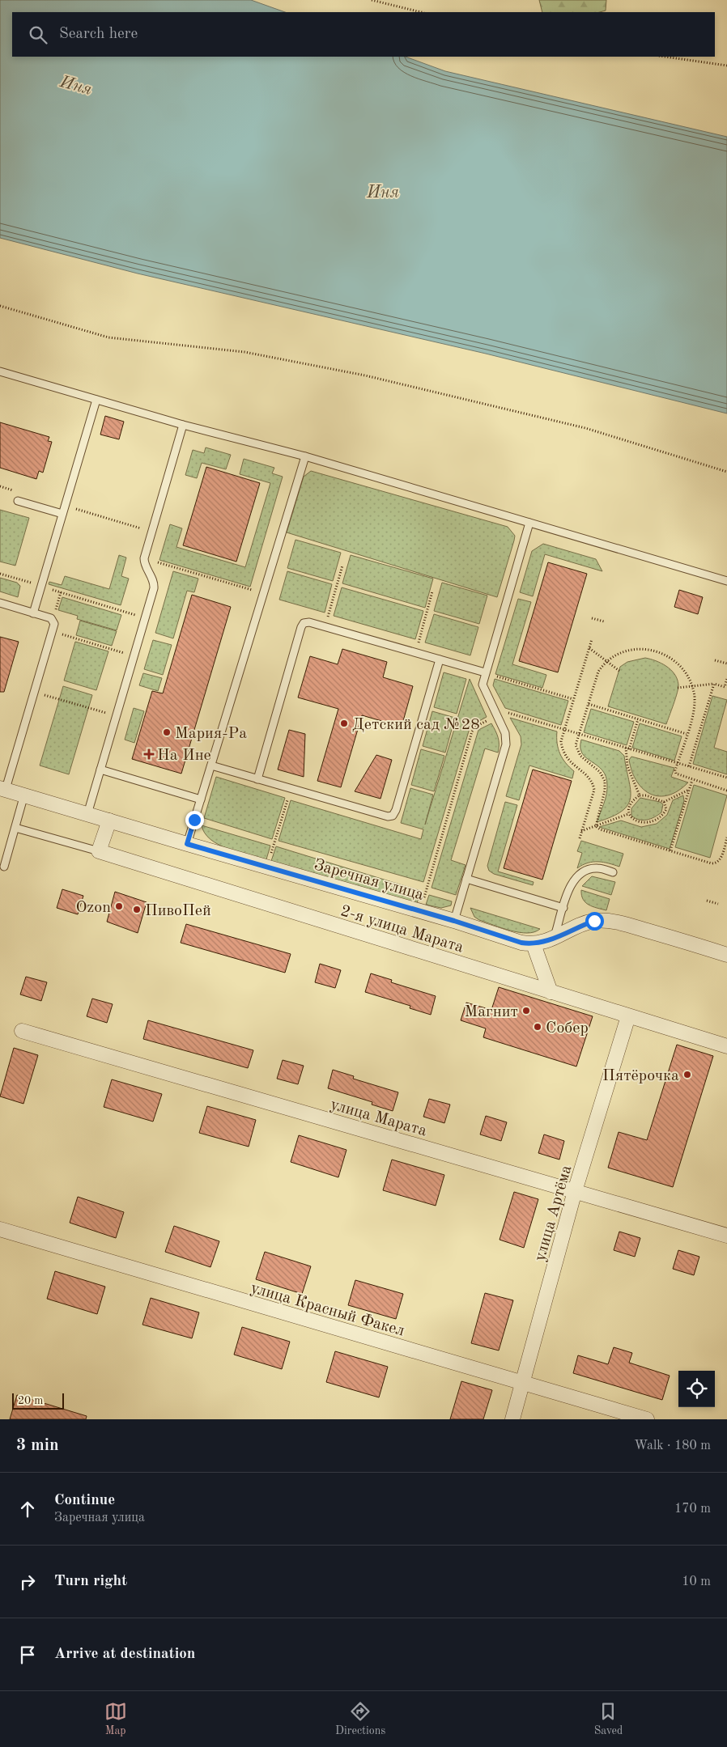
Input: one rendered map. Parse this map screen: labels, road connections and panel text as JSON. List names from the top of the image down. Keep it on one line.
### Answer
{"streets":{"street":["Заречная улица","2-я улица Марата","улица Марата","улица Артёма","улица Красный Факел"]},"crossings":[["2-я улица Марата","улица Артёма"],["улица Марата","улица Артёма"],["улица Артёма","улица Красный Факел"]],"water":["Иня"],"places":{"other":["Детский сад №28","Мария-Ра","Ozon","ПивоПей","Магнит","Собер","Пятёрочка"],"health":["На Ине"]},"scale_bar":"20 m","page":{"search":"Search here","scale":"20 m","heading":["3 min","Walk · 180 m"],"list":[["Continue","Заречная улица","170 m"],["Turn right","10 m"],"Arrive at destination"],"nav":["Map","Directions","Saved"]}}
